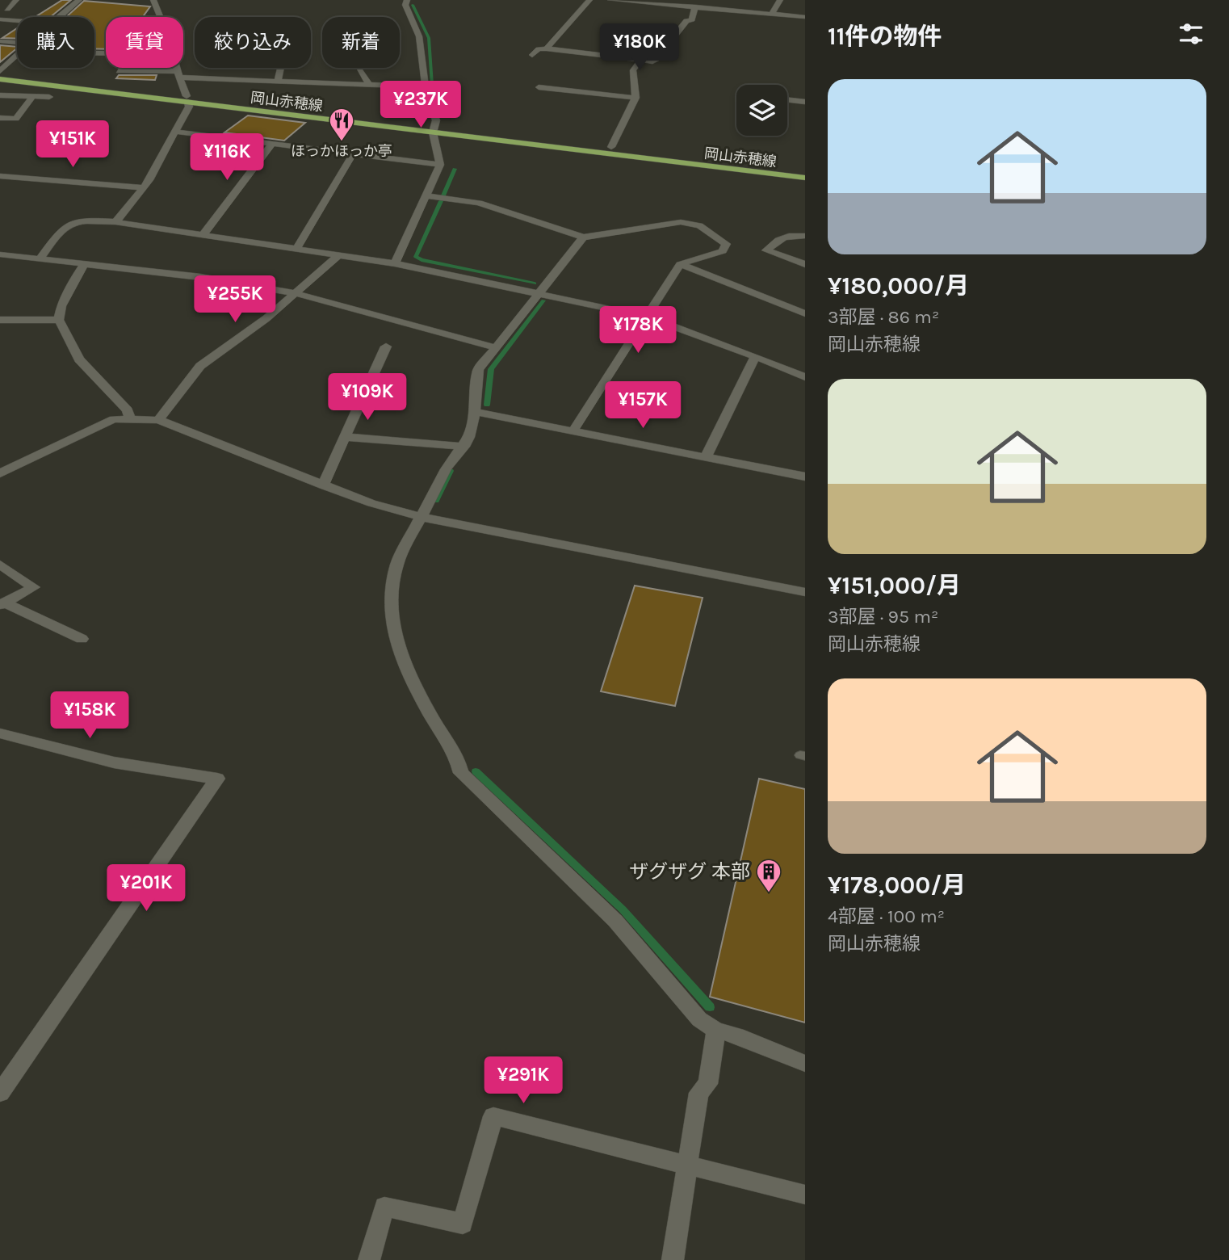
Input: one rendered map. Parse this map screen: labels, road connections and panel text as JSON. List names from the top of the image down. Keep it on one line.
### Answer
{"streets":{"main road":["岡山赤穂線"]},"places":{"restaurant":["ほっかほっか亭"],"building":["ザグザグ 本部"]},"page":{"heading":"11件の物件","chip":["購入","賃貸","絞り込み","新着"],"price":["¥180K","¥237K","¥151K","¥116K","¥255K","¥178K","¥109K","¥157K","¥158K","¥201K","¥291K"],"list":[{"name":"¥180,000/月","note":"3部屋 · 86 m² · 岡山赤穂線"},{"name":"¥151,000/月","note":"3部屋 · 95 m² · 岡山赤穂線"},{"name":"¥178,000/月","note":"4部屋 · 100 m² · 岡山赤穂線"}]}}
